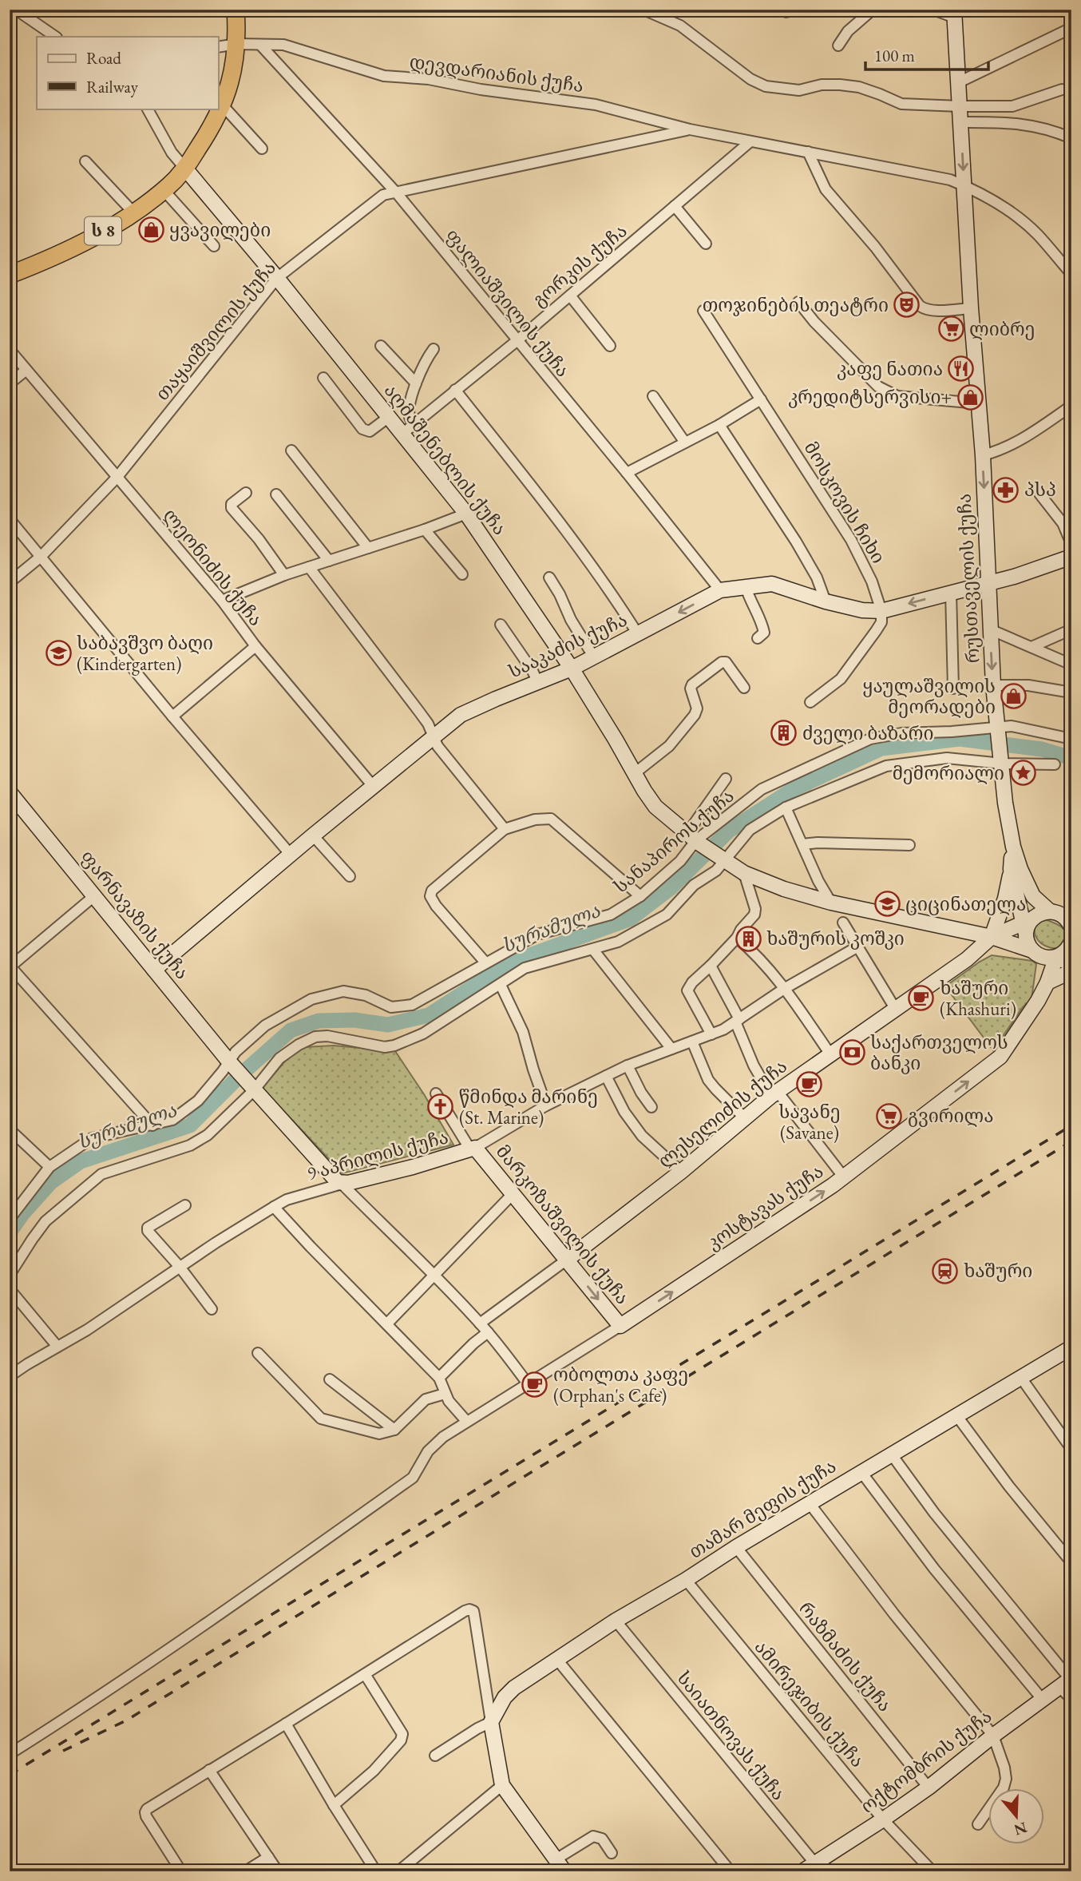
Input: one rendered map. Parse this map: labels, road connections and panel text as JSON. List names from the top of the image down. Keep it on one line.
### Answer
{"streets":{"highway":["ს 8"],"street":["დევდარიანის ქუჩა","გორკის ქუჩა","ფალიაშვილის ქუჩა","თაყაიშვილის ქუჩა","აღმაშენებლის ქუჩა","მოსკოვის ჩიხი","ლეონიძის ქუჩა","რუსთაველის ქუჩა","სააკაძის ქუჩა","სანაპიროს ქუჩა","ფარნავაზის ქუჩა","ლესელიძის ქუჩა","9 აპრილის ქუჩა","კოსტავას ქუჩა","მარკოზაშვილის ქუჩა","თამარ მეფის ქუჩა","რაზმაძის ქუჩა","ამირეჯიბის ქუჩა","საიათნოვას ქუჩა","ოქტომბრის ქუჩა"]},"crossings":[["დევდარიანის ქუჩა","ს 8"],["დევდარიანის ქუჩა","გორკის ქუჩა"],["დევდარიანის ქუჩა","ფალიაშვილის ქუჩა"],["დევდარიანის ქუჩა","თაყაიშვილის ქუჩა"],["ს 8","აღმაშენებლის ქუჩა"],["გორკის ქუჩა","ფალიაშვილის ქუჩა"],["გორკის ქუჩა","აღმაშენებლის ქუჩა"],["ფალიაშვილის ქუჩა","თაყაიშვილის ქუჩა"],["ფალიაშვილის ქუჩა","სააკაძის ქუჩა"],["თაყაიშვილის ქუჩა","აღმაშენებლის ქუჩა"],["თაყაიშვილის ქუჩა","ლეონიძის ქუჩა"],["აღმაშენებლის ქუჩა","სააკაძის ქუჩა"],["აღმაშენებლის ქუჩა","სანაპიროს ქუჩა"],["მოსკოვის ჩიხი","სააკაძის ქუჩა"],["ლეონიძის ქუჩა","სააკაძის ქუჩა"],["რუსთაველის ქუჩა","სააკაძის ქუჩა"],["რუსთაველის ქუჩა","სანაპიროს ქუჩა"],["სააკაძის ქუჩა","ფარნავაზის ქუჩა"],["სანაპიროს ქუჩა","ფარნავაზის ქუჩა"],["ლესელიძის ქუჩა","მარკოზაშვილის ქუჩა"],["9 აპრილის ქუჩა","მარკოზაშვილის ქუჩა"],["კოსტავას ქუჩა","მარკოზაშვილის ქუჩა"],["თამარ მეფის ქუჩა","რაზმაძის ქუჩა"],["თამარ მეფის ქუჩა","ამირეჯიბის ქუჩა"],["თამარ მეფის ქუჩა","საიათნოვას ქუჩა"],["რაზმაძის ქუჩა","ოქტომბრის ქუჩა"],["ამირეჯიბის ქუჩა","ოქტომბრის ქუჩა"],["საიათნოვას ქუჩა","ოქტომბრის ქუჩა"]],"one_way":["კოსტავას ქუჩა"],"water":["სურამულა"],"places":{"shop":["ყვავილები","კრედიტსერვისი+","ყაულაშვილის მეორადები"],"theatre":["თოჯინების თეატრი"],"supermarket":["ლიბრე","გვირილა"],"restaurant":["კაფე ნათია"],"pharmacy":["პსპ"],"school or university":["საბავშვო ბაღი (Kindergarten)","ციცინათელა"],"building":["ძველი ბაზარი","ხაშურის კოშკი"],"place":["მემორიალი"],"cafe":["ხაშური (Khashuri)","სავანე (Savane)","ობოლთა კაფე (Orphan's Cafe)"],"bank":["საქართველოს ბანკი"],"church":["წმინდა მარინე (St. Marine)"],"station":["ხაშური"]},"legend":["Road","Railway"],"scale_bar":"100 m","north":"bottom"}
